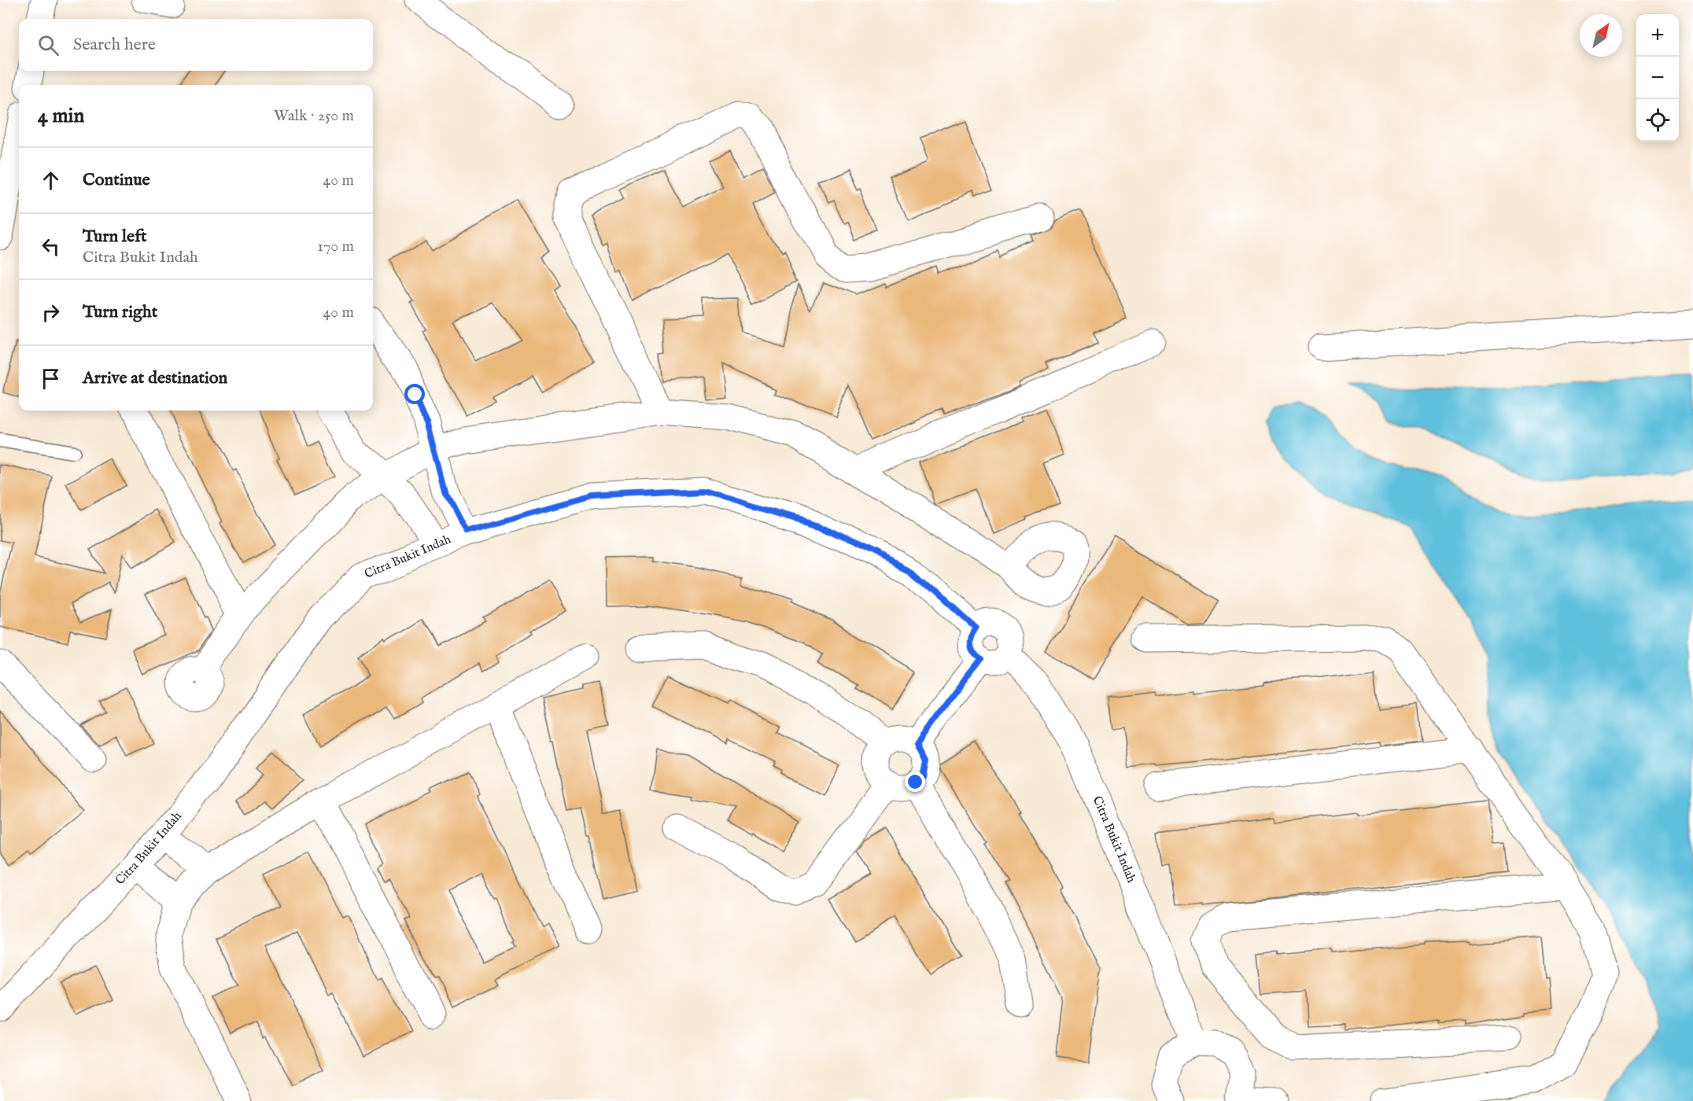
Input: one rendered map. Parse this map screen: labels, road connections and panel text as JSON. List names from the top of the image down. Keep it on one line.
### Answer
{"streets":{"street":["Citra Bukit Indah"]},"north":"top right","page":{"map_buttons":["+","−"],"search":"Search here","heading":["4 min","Walk · 250 m"],"list":[["Continue","40 m"],["Turn left","Citra Bukit Indah","170 m"],["Turn right","40 m"],"Arrive at destination"]}}
